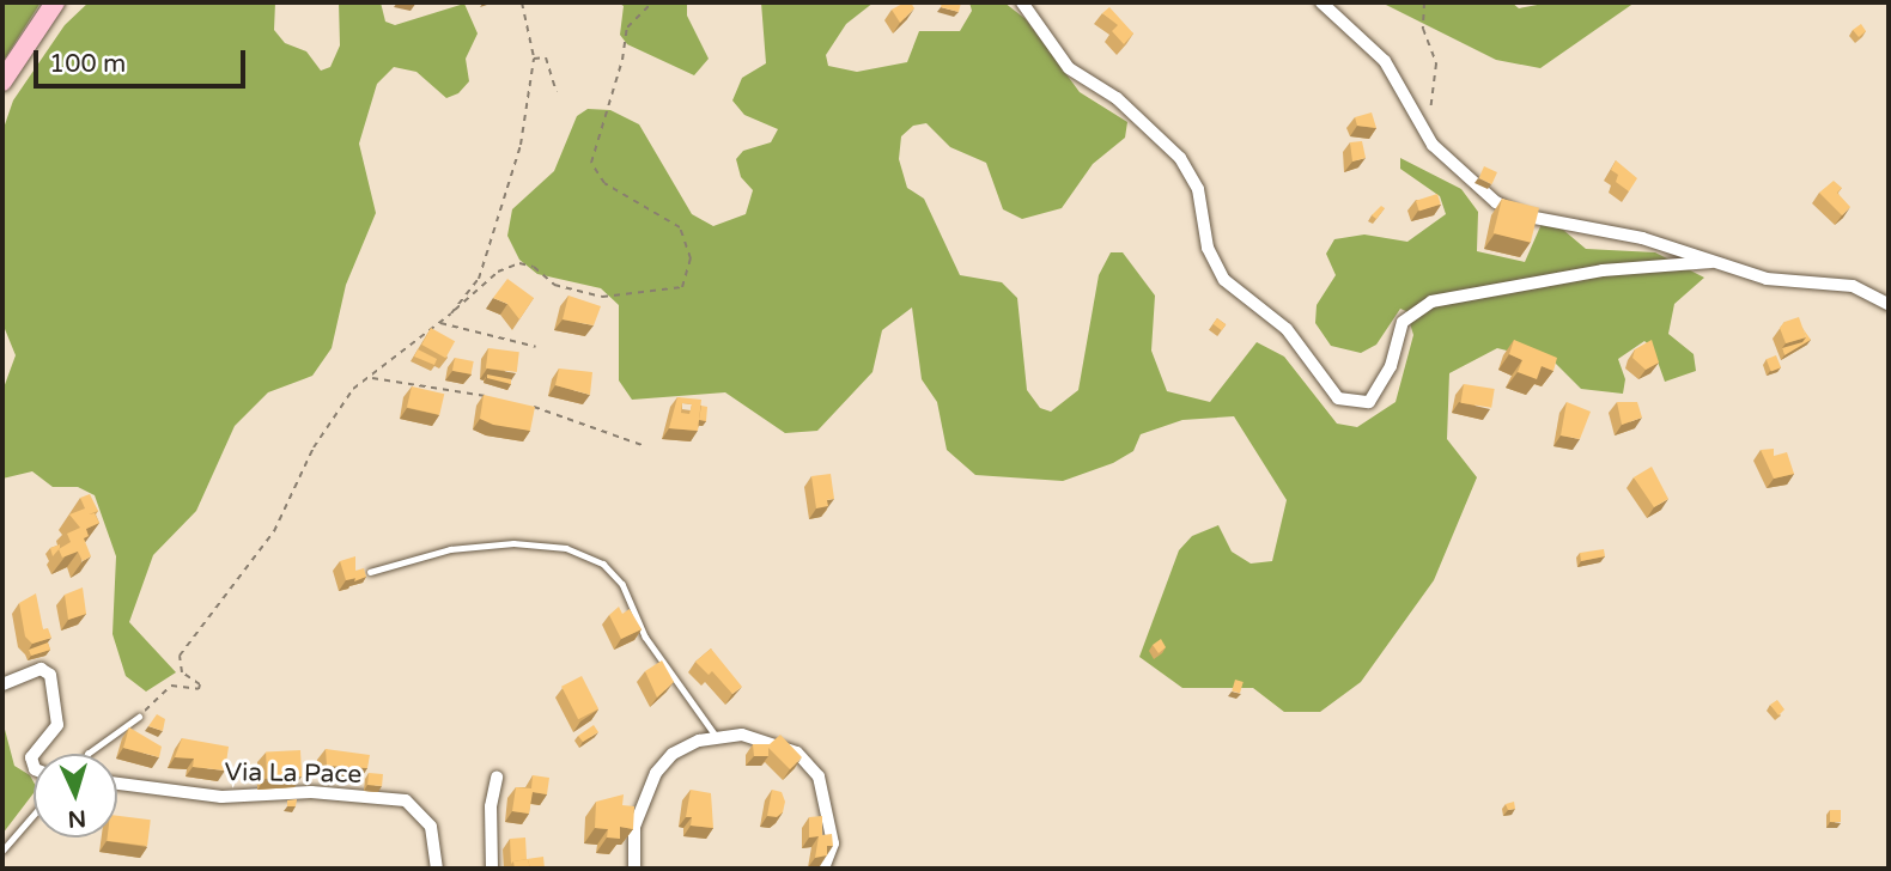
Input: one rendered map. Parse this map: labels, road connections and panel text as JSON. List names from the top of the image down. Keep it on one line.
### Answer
{"streets":{"street":["Via La Pace"]},"scale_bar":"100 m","north":"bottom"}
